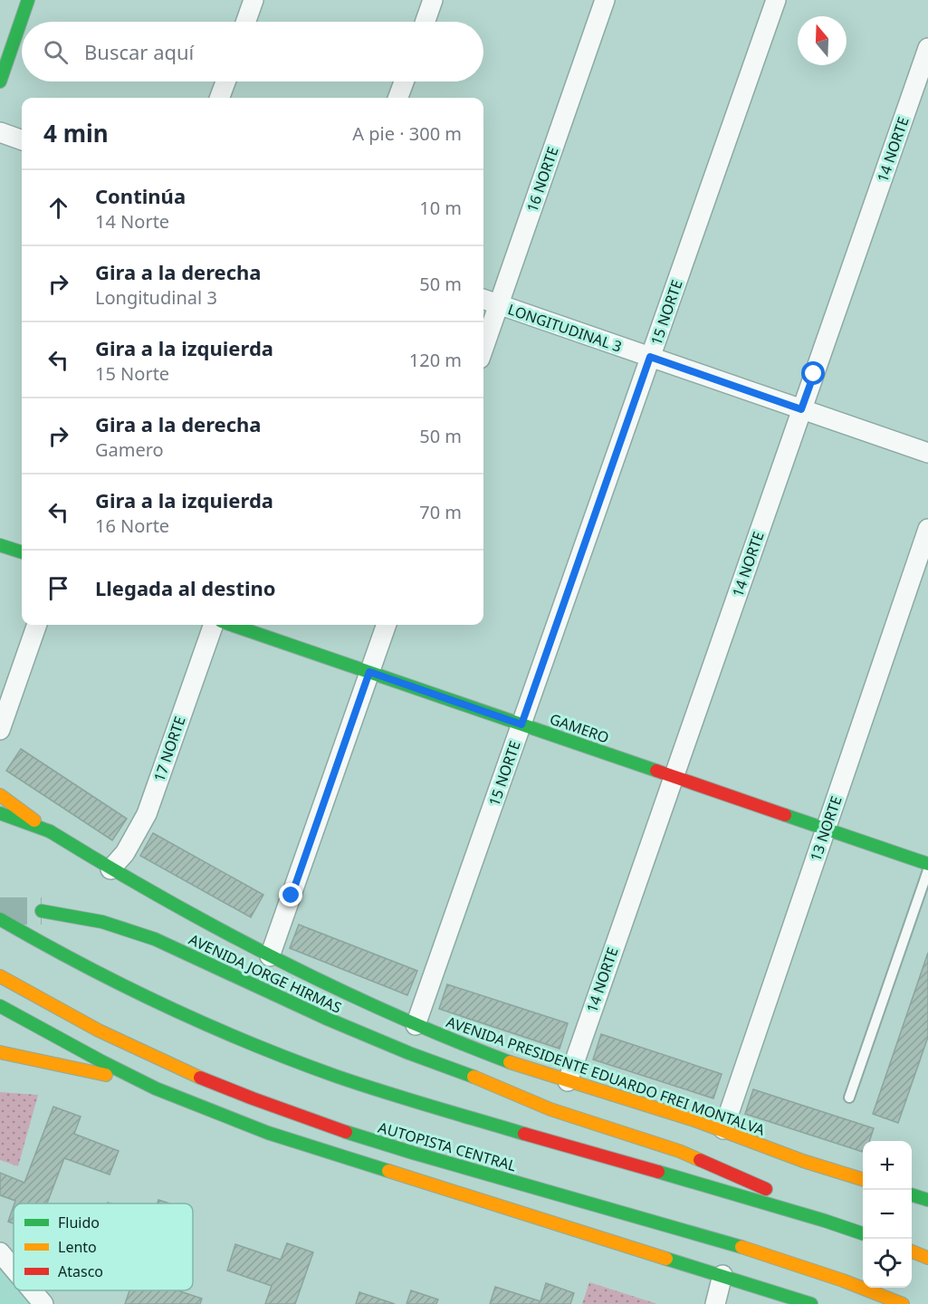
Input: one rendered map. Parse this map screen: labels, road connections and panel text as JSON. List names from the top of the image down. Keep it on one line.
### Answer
{"streets":{"main road":["GAMERO","AVENIDA JORGE HIRMAS","AVENIDA PRESIDENTE EDUARDO FREI MONTALVA","AUTOPISTA CENTRAL"],"street":["14 NORTE","16 NORTE","15 NORTE","LONGITUDINAL 3","17 NORTE","13 NORTE"]},"crossings":[["14 NORTE","LONGITUDINAL 3"],["14 NORTE","GAMERO"],["14 NORTE","AVENIDA PRESIDENTE EDUARDO FREI MONTALVA"],["16 NORTE","LONGITUDINAL 3"],["15 NORTE","LONGITUDINAL 3"],["15 NORTE","GAMERO"],["15 NORTE","AVENIDA PRESIDENTE EDUARDO FREI MONTALVA"],["GAMERO","13 NORTE"],["17 NORTE","AVENIDA PRESIDENTE EDUARDO FREI MONTALVA"],["13 NORTE","AVENIDA PRESIDENTE EDUARDO FREI MONTALVA"]],"legend":["Fluido","Lento","Atasco"],"north":"top","page":{"search":"Buscar aquí","heading":["4 min","A pie · 300 m"],"list":[["Continúa","14 Norte","10 m"],["Gira a la derecha","Longitudinal 3","50 m"],["Gira a la izquierda","15 Norte","120 m"],["Gira a la derecha","Gamero","50 m"],["Gira a la izquierda","16 Norte","70 m"],"Llegada al destino"],"map_buttons":["+","−"]}}
